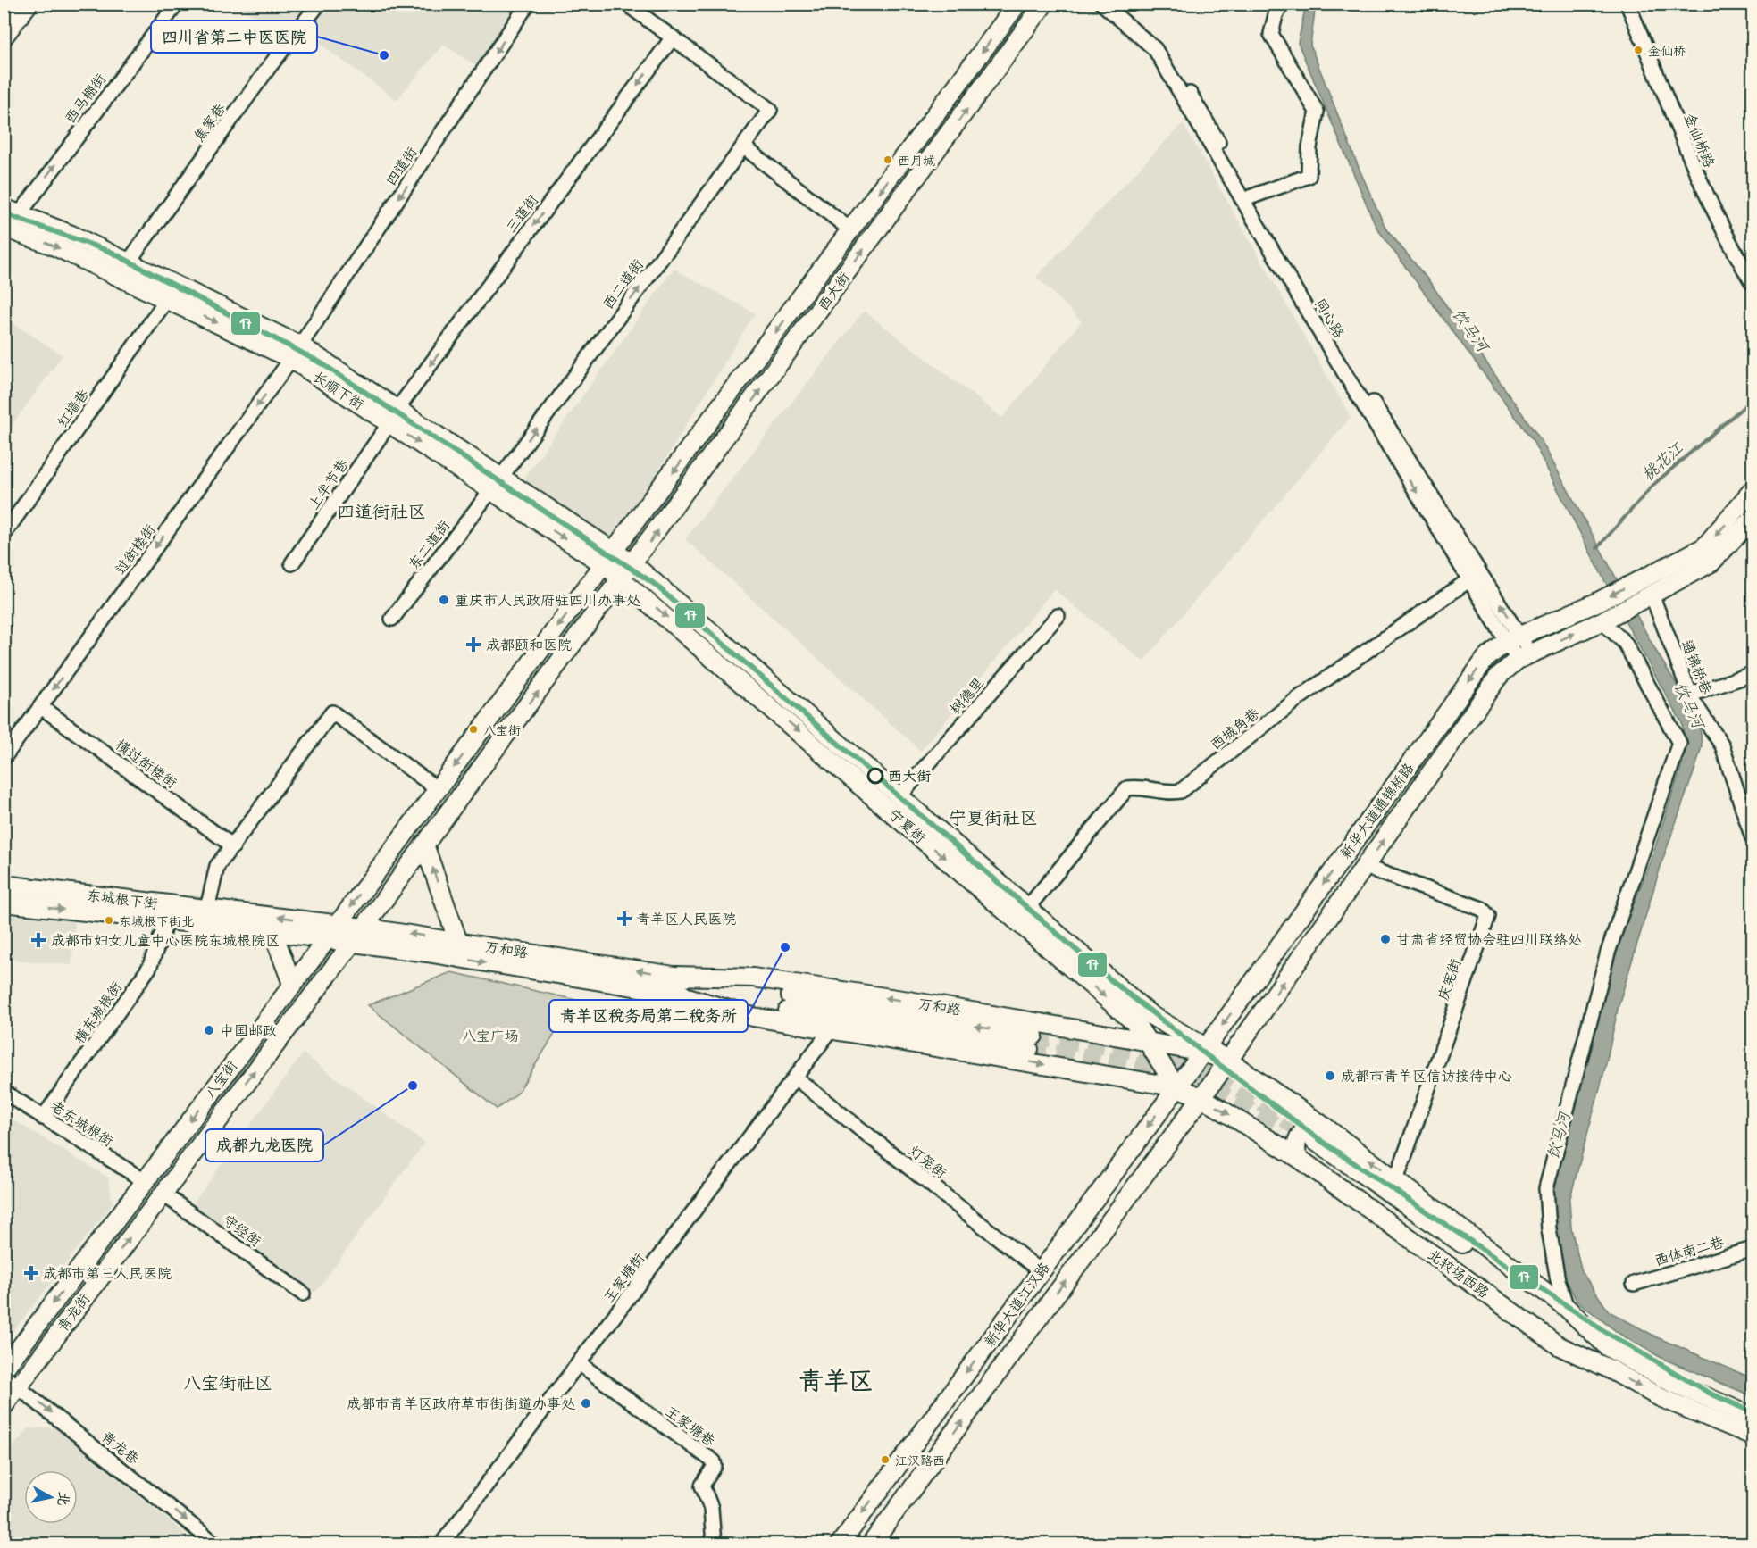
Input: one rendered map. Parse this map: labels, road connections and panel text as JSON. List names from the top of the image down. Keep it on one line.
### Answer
{"streets":{"main road":["西大街","长顺下街","新华大道通锦桥路","宁夏街","东城根下街","万和路","八宝街","北较场西路","新华大道江汉路","青龙街"],"street":["西马棚街","焦家巷","金仙桥路","四道街","三道街","西二道街","同心路","红墙巷","上半节巷","东二道街","过街楼街","通锦桥巷","树德里","西城角巷","横过街楼街","庆宪街","横东城根街","老东城根街","灯笼街","守经街","西体南二巷","王家塘街","王家塘巷","青龙巷"]},"crossings":[["西马棚街","长顺下街"],["焦家巷","长顺下街"],["四道街","长顺下街"],["四道街","过街楼街"],["三道街","西二道街"],["三道街","长顺下街"],["三道街","上半节巷"],["西二道街","长顺下街"],["西二道街","东二道街"],["西大街","长顺下街"],["西大街","宁夏街"],["西大街","八宝街"],["同心路","西城角巷"],["长顺下街","红墙巷"],["长顺下街","上半节巷"],["长顺下街","东二道街"],["长顺下街","过街楼街"],["长顺下街","宁夏街"],["长顺下街","八宝街"],["过街楼街","横过街楼街"],["通锦桥巷","新华大道通锦桥路"],["树德里","宁夏街"],["西城角巷","宁夏街"],["新华大道通锦桥路","宁夏街"],["新华大道通锦桥路","万和路"],["新华大道通锦桥路","庆宪街"],["新华大道通锦桥路","北较场西路"],["新华大道通锦桥路","新华大道江汉路"],["宁夏街","万和路"],["宁夏街","八宝街"],["宁夏街","北较场西路"],["宁夏街","新华大道江汉路"],["东城根下街","万和路"],["东城根下街","横东城根街"],["东城根下街","八宝街"],["万和路","八宝街"],["万和路","北较场西路"],["万和路","王家塘街"],["万和路","新华大道江汉路"],["庆宪街","北较场西路"],["横东城根街","老东城根街"],["八宝街","老东城根街"],["八宝街","守经街"],["八宝街","青龙街"],["老东城根街","青龙街"],["灯笼街","王家塘街"],["灯笼街","新华大道江汉路"],["守经街","青龙街"],["北较场西路","新华大道江汉路"],["王家塘街","王家塘巷"],["青龙街","青龙巷"]],"one_way":["西马棚街","四道街","三道街","西二道街","过街楼街","青龙巷"],"districts":["四道街社区","宁夏街社区","青羊区","八宝街社区"],"water":["饮马河","桃花江"],"parks":["八宝广场"],"places":{"other":["金仙桥","四川省第二中医医院","西月城","重庆市人民政府驻四川办事处","八宝街","西大街","东城根下街北","甘肃省经贸协会驻四川联络处","青羊区税务局第二税务所","中国邮政","成都市青羊区信访接待中心","成都九龙医院","成都市青羊区政府草市街街道办事处","江汉路西"],"health":["成都颐和医院","青羊区人民医院","成都市妇女儿童中心医院东城根院区","成都市第三人民医院"]},"lines":["transit line 17"],"north":"right"}
